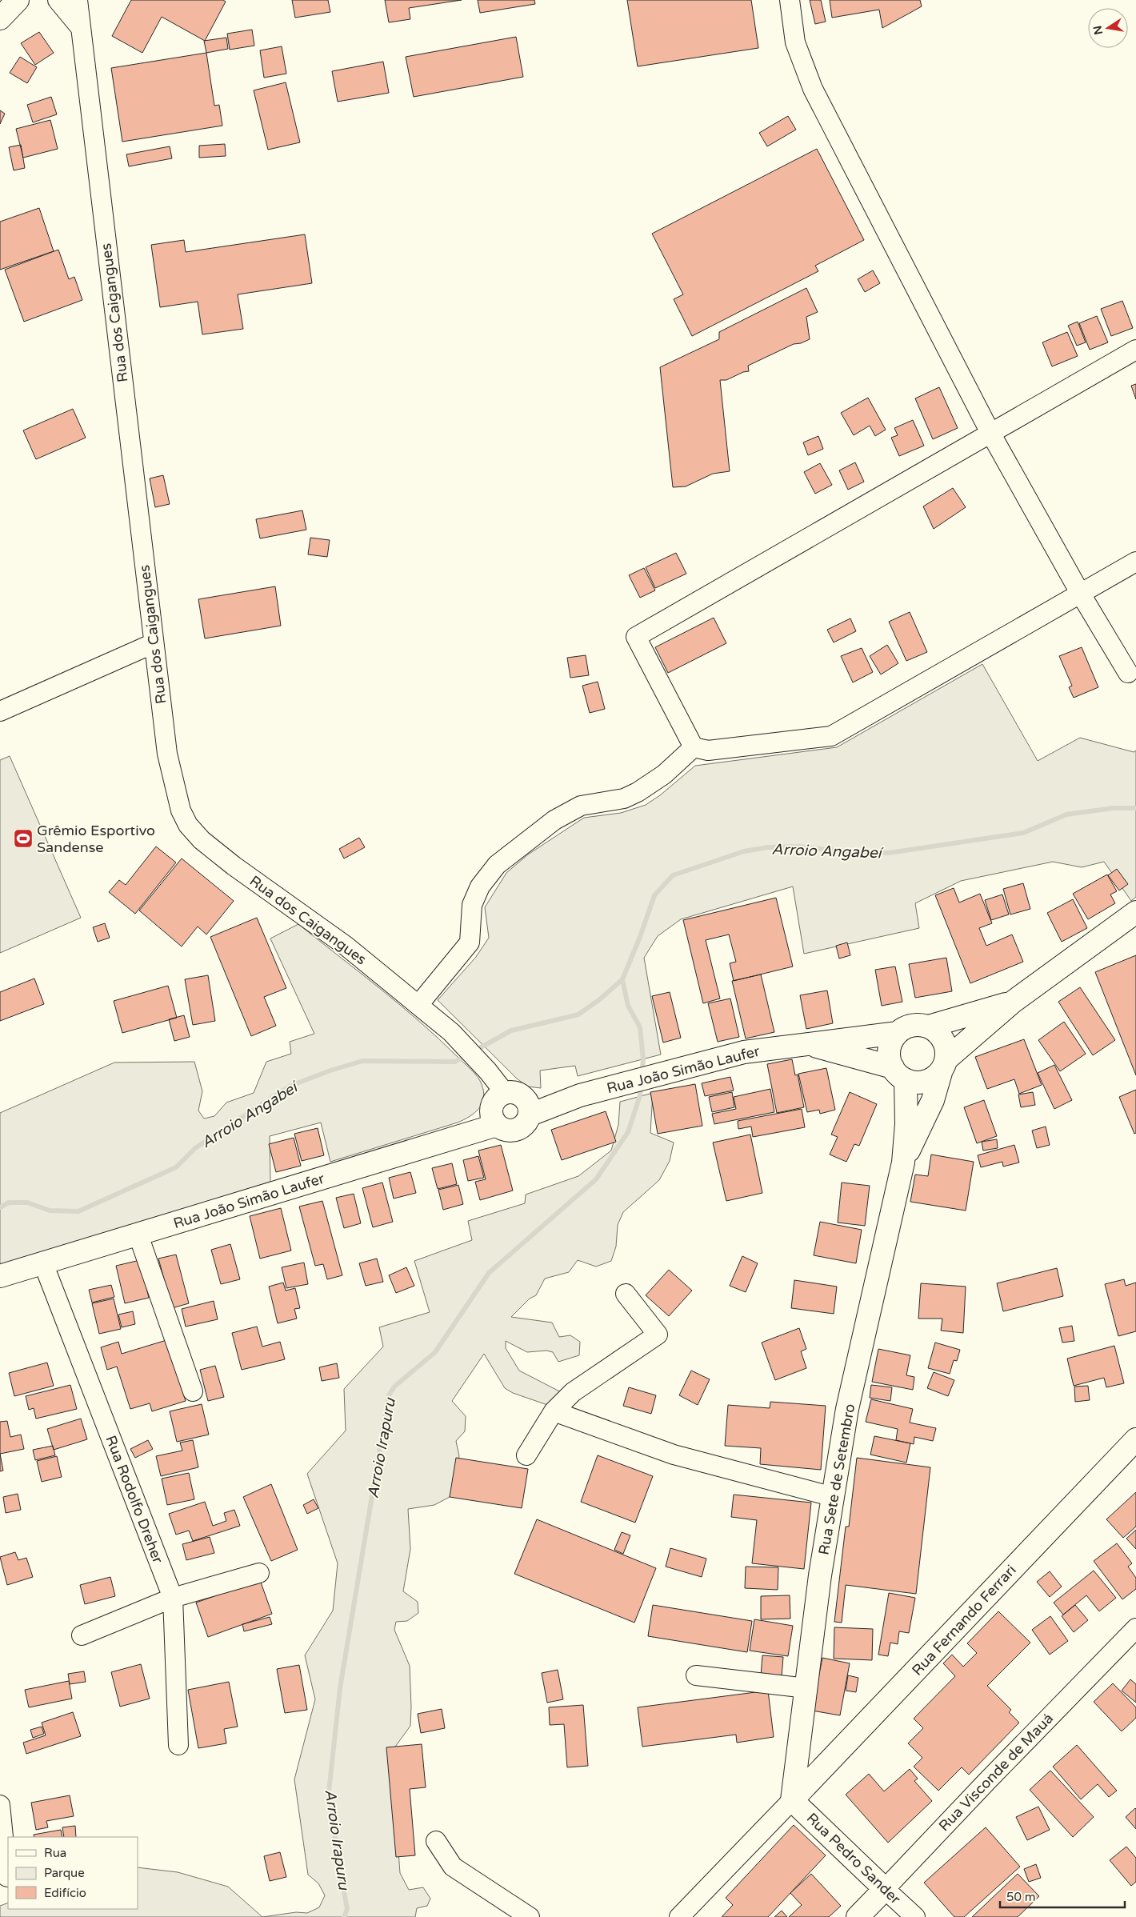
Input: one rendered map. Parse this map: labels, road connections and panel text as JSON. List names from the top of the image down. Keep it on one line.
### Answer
{"streets":{"main road":["Rua João Simão Laufer","Rua Sete de Setembro","Rua Fernando Ferrari","Rua Visconde de Mauá","Rua Pedro Sander"],"street":["Rua dos Caigangues","Rua Rodolfo Dreher"]},"crossings":[["Rua dos Caigangues","Rua João Simão Laufer"],["Rua João Simão Laufer","Rua Sete de Setembro"],["Rua João Simão Laufer","Rua Rodolfo Dreher"],["Rua Sete de Setembro","Rua Fernando Ferrari"],["Rua Sete de Setembro","Rua Pedro Sander"],["Rua Fernando Ferrari","Rua Pedro Sander"],["Rua Visconde de Mauá","Rua Pedro Sander"]],"water":["Arroio Angabeí","Arroio Irapuru"],"places":{"sports":["Grêmio Esportivo Sandense"]},"legend":["Rua","Parque","Edifício"],"scale_bar":"50 m","north":"left"}
